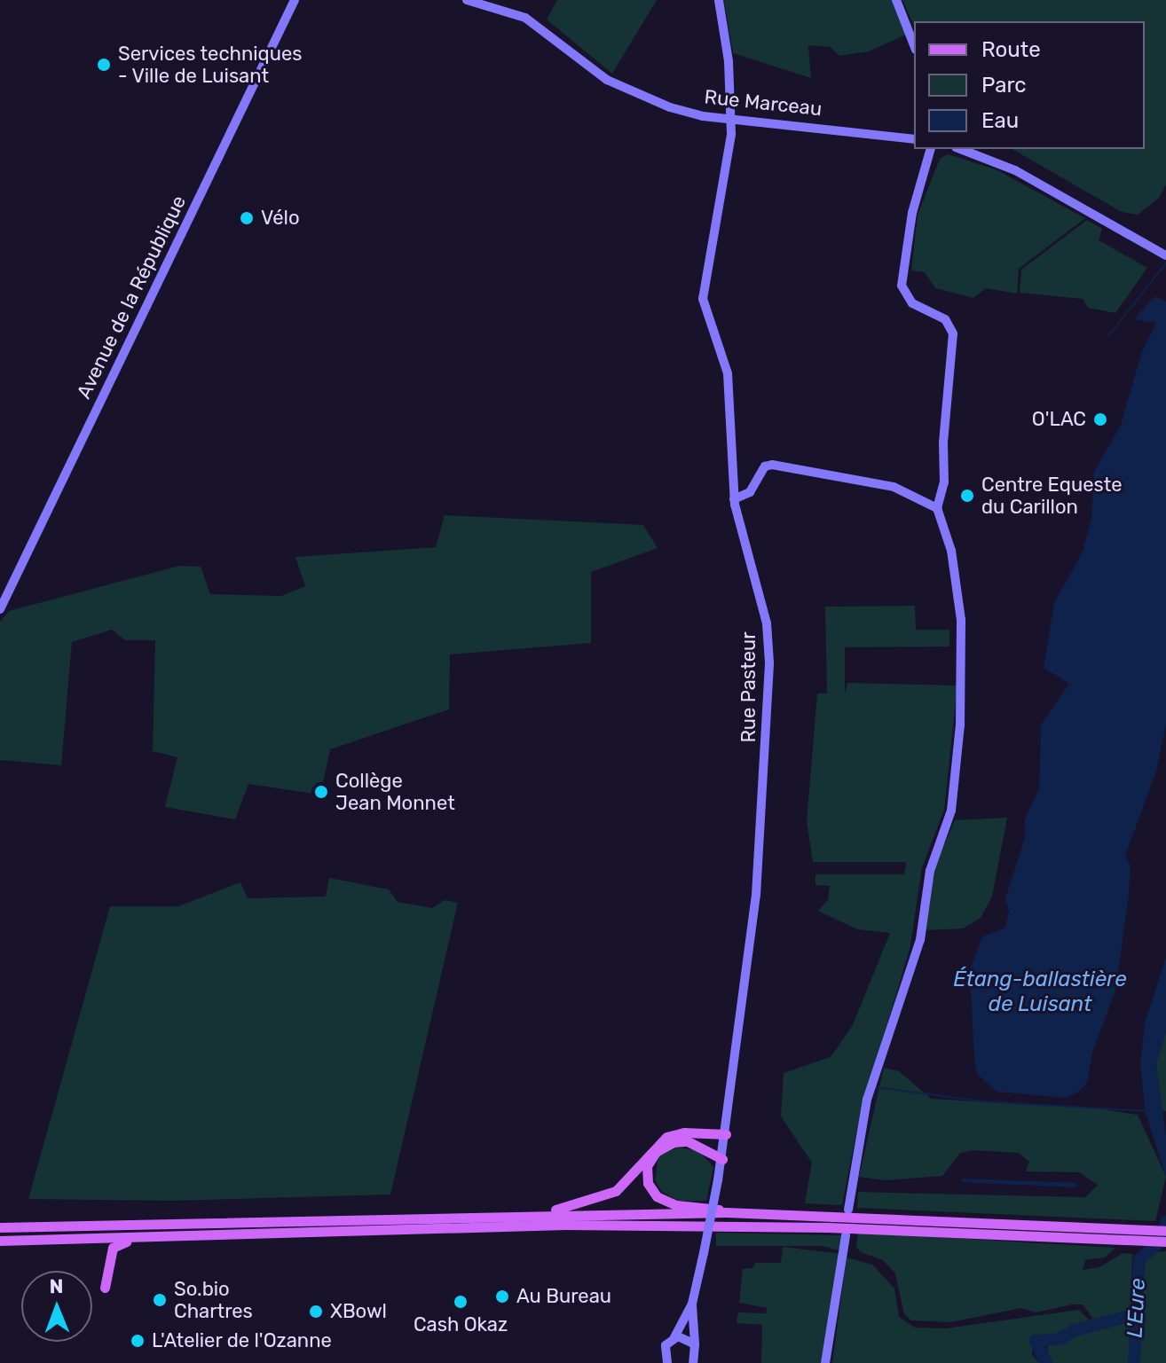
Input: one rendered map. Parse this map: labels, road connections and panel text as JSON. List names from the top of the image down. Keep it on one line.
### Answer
{"streets":{"street":["Rue Marceau","Avenue de la République","Rue Pasteur"]},"crossings":[["Rue Marceau","Rue Pasteur"]],"water":["Étang-ballastière de Luisant","L'Eure"],"places":["Services techniques - Ville de Luisant","Vélo","O'LAC","Centre Equeste du Carillon","Collège Jean Monnet","Au Bureau","So.bio Chartres","Cash Okaz","XBowl","L'Atelier de l'Ozanne"],"legend":["Route","Parc","Eau"],"north":"top"}
